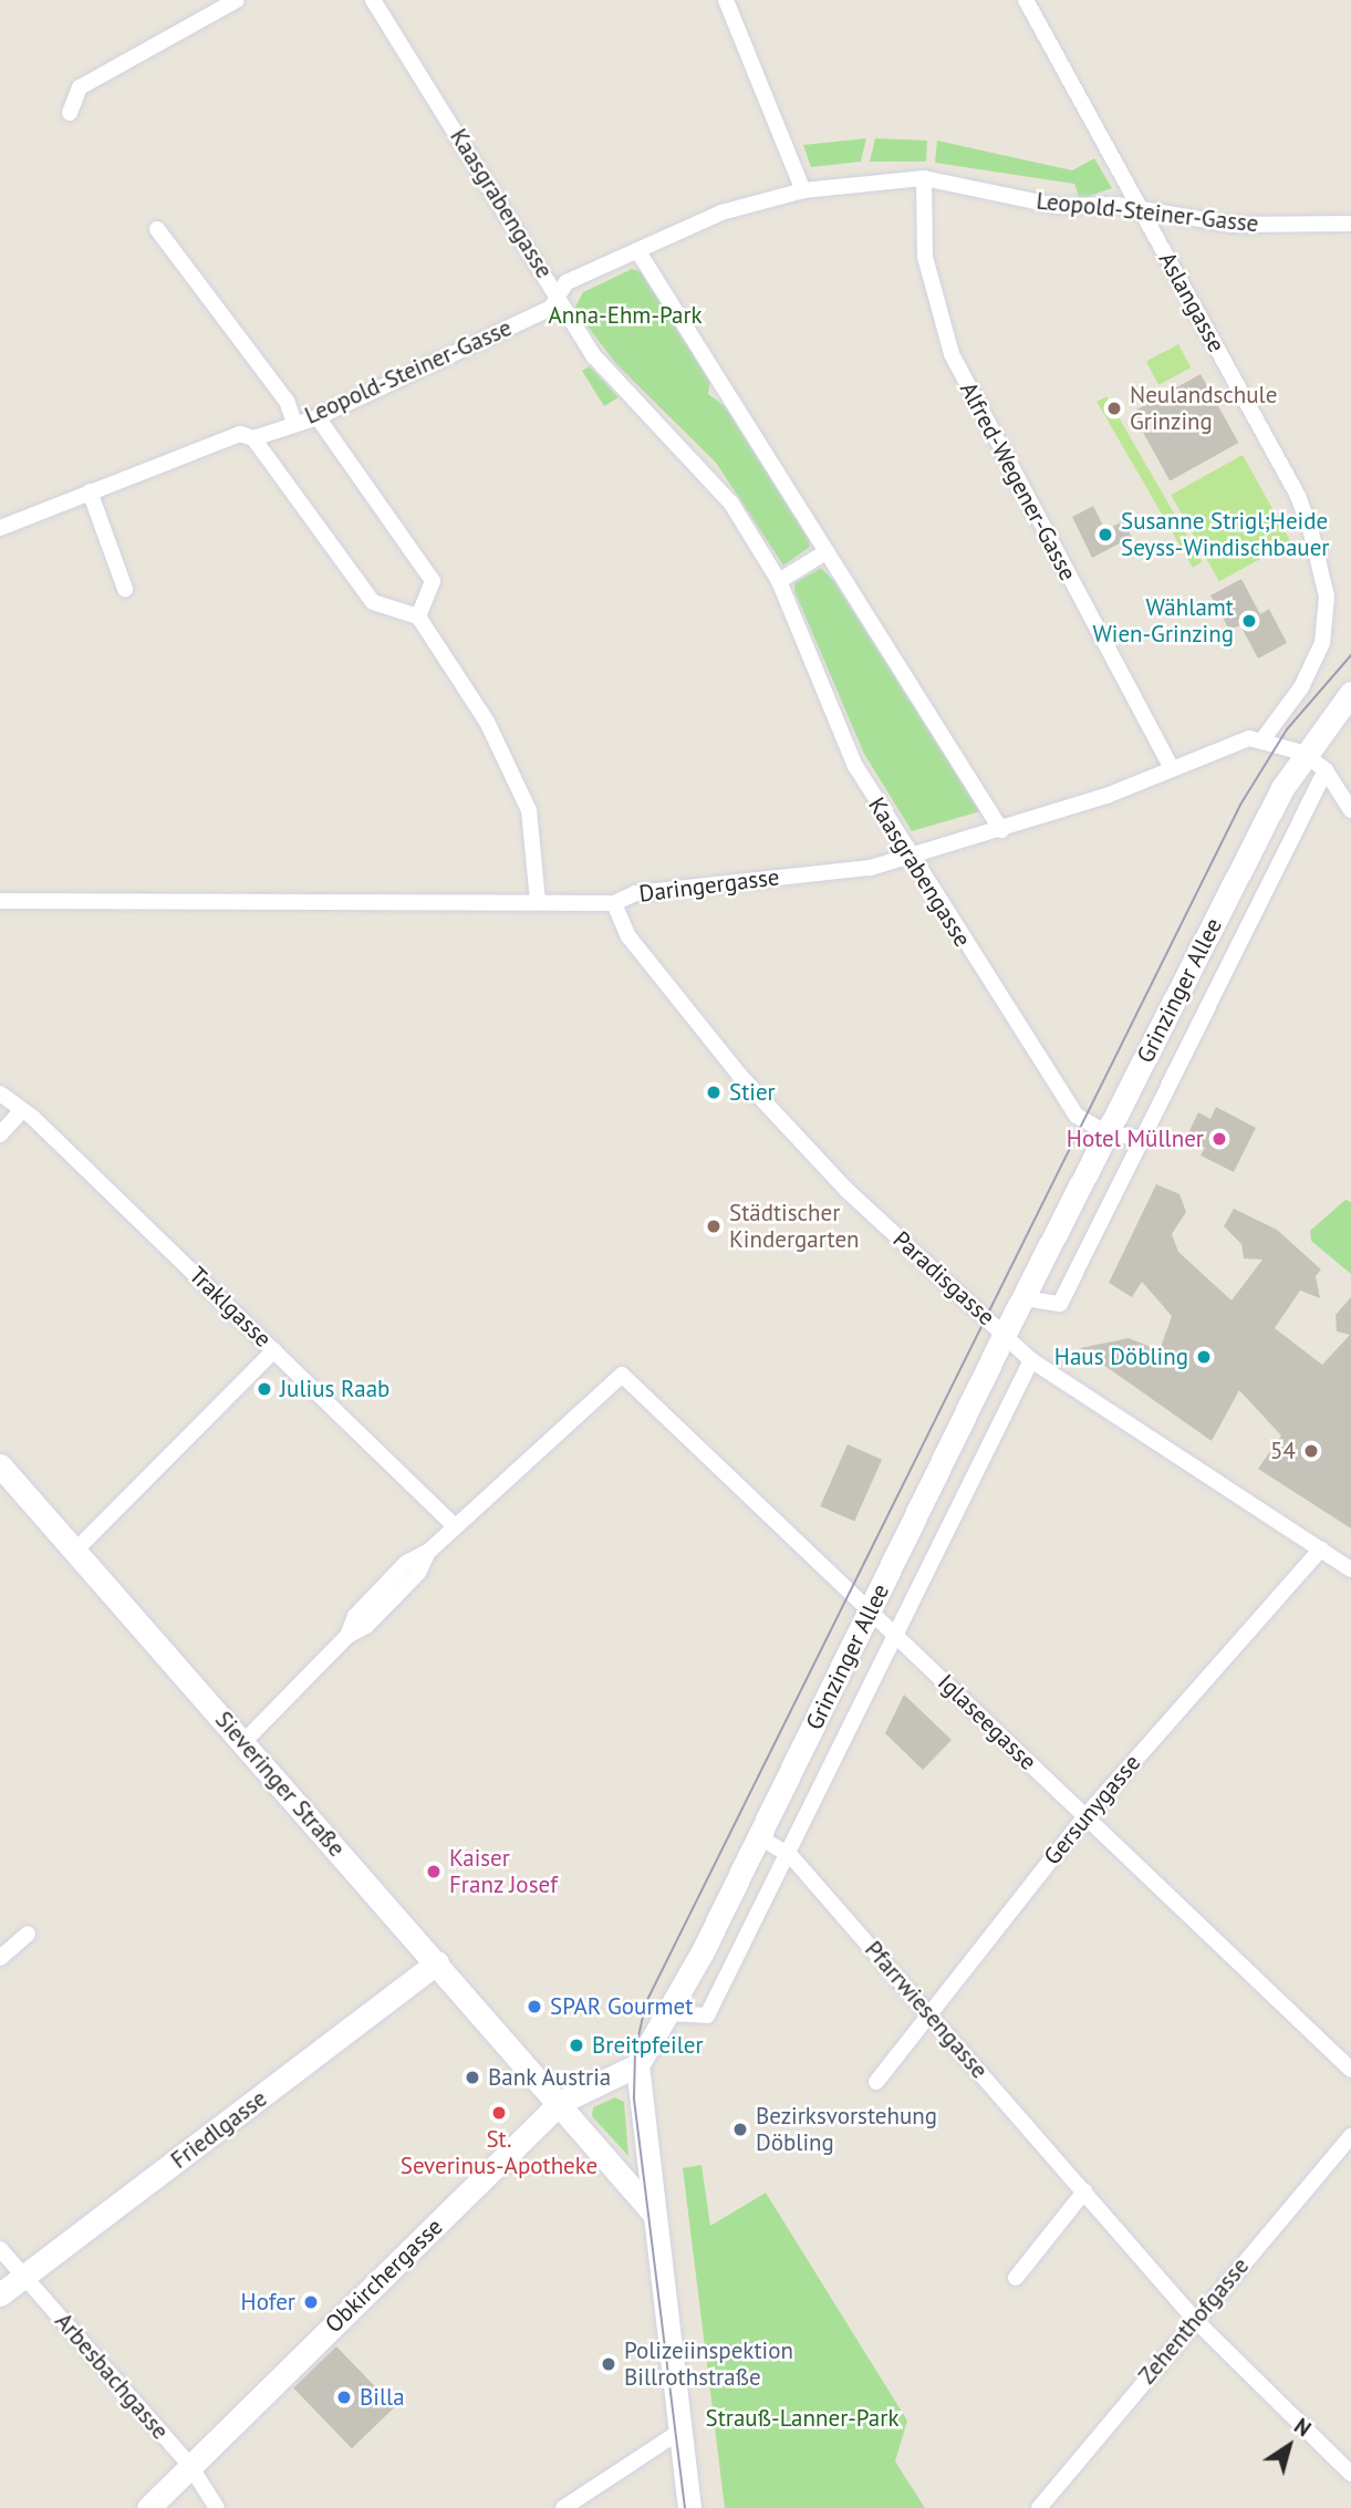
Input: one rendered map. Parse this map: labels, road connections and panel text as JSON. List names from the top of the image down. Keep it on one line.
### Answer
{"streets":{"street":["Kaasgrabengasse","Leopold-Steiner-Gasse","Aslangasse","Alfred-Wegener-Gasse","Daringergasse","Grinzinger Allee","Paradisgasse","Traklgasse","Iglaseegasse","Sieveringer Straße","Gersunygasse","Pfarrwiesengasse","Friedlgasse","Obkirchergasse","Zehenthofgasse","Arbesbachgasse"]},"crossings":[["Kaasgrabengasse","Leopold-Steiner-Gasse"],["Kaasgrabengasse","Daringergasse"],["Kaasgrabengasse","Grinzinger Allee"],["Leopold-Steiner-Gasse","Aslangasse"],["Leopold-Steiner-Gasse","Alfred-Wegener-Gasse"],["Aslangasse","Daringergasse"],["Alfred-Wegener-Gasse","Daringergasse"],["Daringergasse","Paradisgasse"],["Grinzinger Allee","Paradisgasse"],["Grinzinger Allee","Iglaseegasse"],["Grinzinger Allee","Pfarrwiesengasse"],["Grinzinger Allee","Obkirchergasse"],["Paradisgasse","Gersunygasse"],["Traklgasse","Iglaseegasse"],["Iglaseegasse","Gersunygasse"],["Sieveringer Straße","Friedlgasse"],["Sieveringer Straße","Obkirchergasse"],["Gersunygasse","Pfarrwiesengasse"],["Pfarrwiesengasse","Zehenthofgasse"],["Friedlgasse","Arbesbachgasse"],["Obkirchergasse","Arbesbachgasse"]],"parks":["Anna-Ehm-Park","Strauß-Lanner-Park"],"places":["Neulandschule Grinzing","Susanne Strigl;Heide Seyss-Windischbauer","Wählamt Wien-Grinzing","Stier","Hotel Müllner","Städtischer Kindergarten","Haus Döbling","Julius Raab","54","Kaiser Franz Josef","SPAR Gourmet","Breitpfeiler","Bank Austria","St. Severinus-Apotheke","Bezirksvorstehung Döbling","Hofer","Polizeiinspektion Billrothstraße","Billa"],"north":"top right"}
